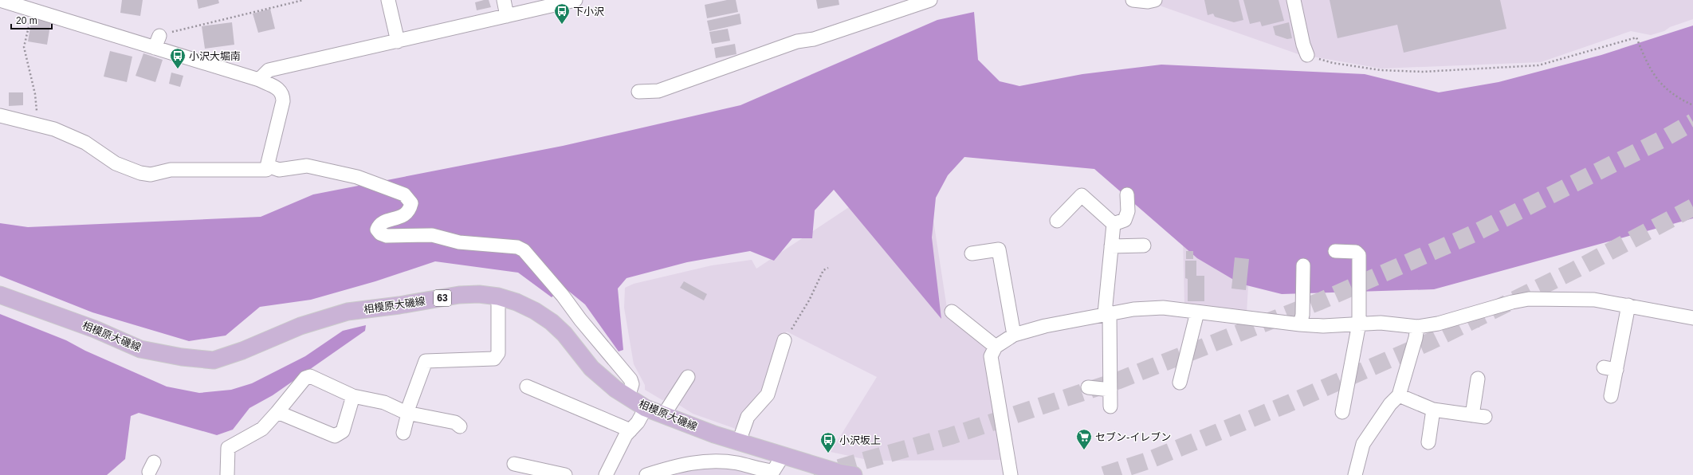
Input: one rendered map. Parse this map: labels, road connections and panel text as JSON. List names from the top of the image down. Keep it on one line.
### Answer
{"streets":{"main road":["63","相模原大磯線"]},"places":{"bus stop":["下小沢","小沢大堀南","小沢坂上"],"supermarket":["セブン-イレブン"]},"scale_bar":"20 m"}
